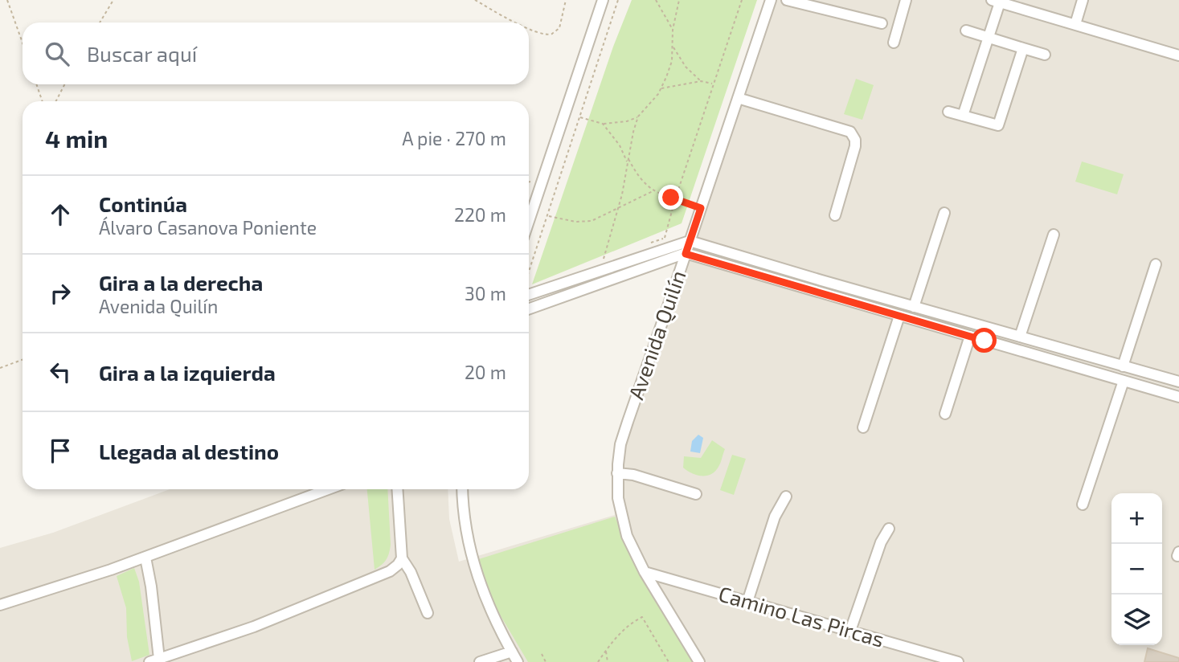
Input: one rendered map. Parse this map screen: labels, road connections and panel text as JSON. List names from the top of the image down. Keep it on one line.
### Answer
{"streets":{"street":["Avenida Quilín","Camino Las Pircas"]},"crossings":[["Avenida Quilín","Camino Las Pircas"]],"page":{"search":"Buscar aquí","heading":["4 min","A pie · 270 m"],"list":[["Continúa","Álvaro Casanova Poniente","220 m"],["Gira a la derecha","Avenida Quilín","30 m"],["Gira a la izquierda","20 m"],"Llegada al destino"],"map_buttons":["+","−"]}}
